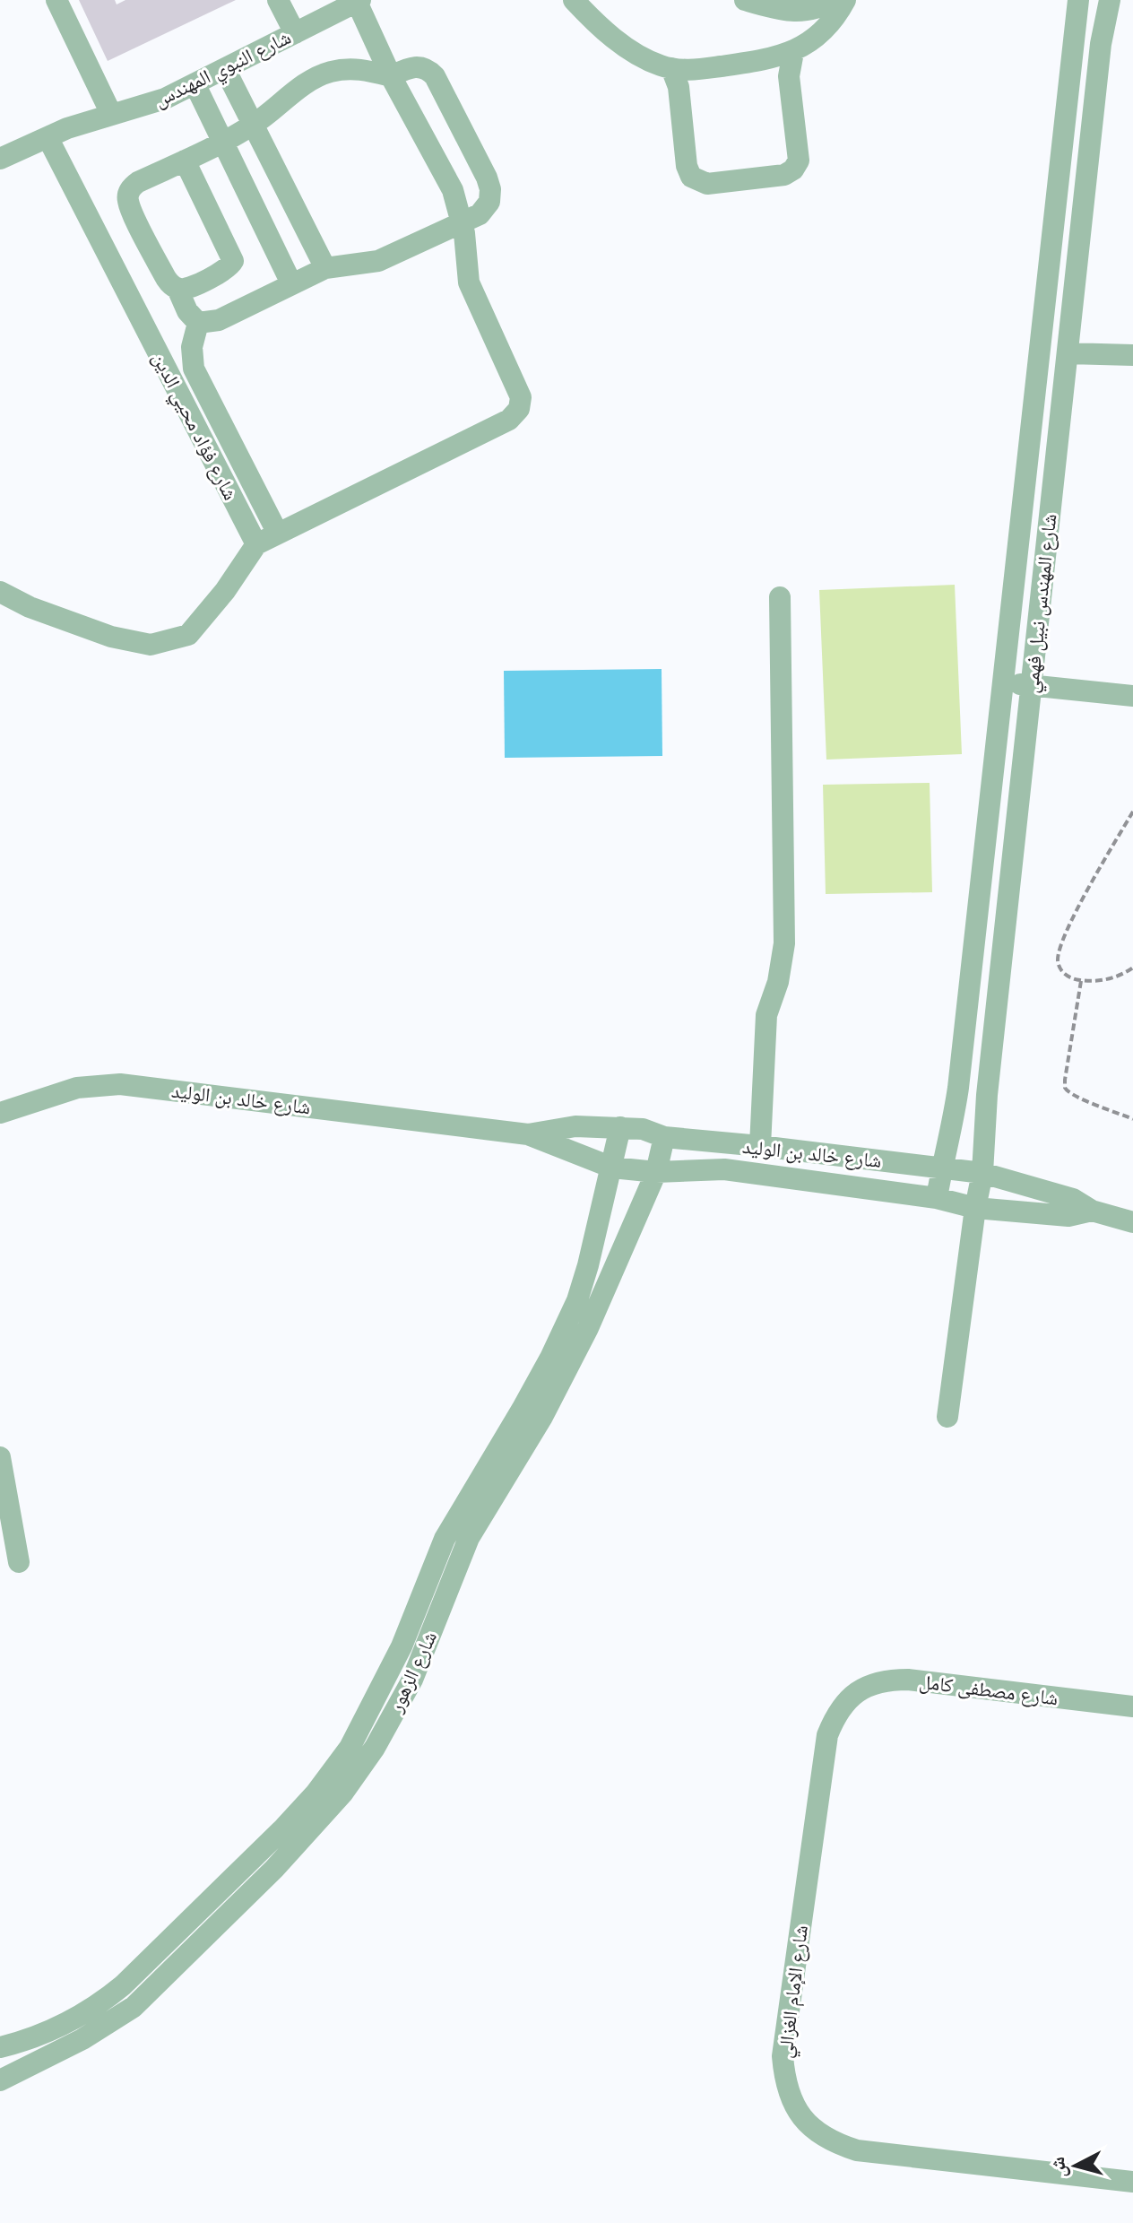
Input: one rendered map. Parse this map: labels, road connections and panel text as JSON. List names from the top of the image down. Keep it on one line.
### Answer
{"streets":{"street":["شارع النبوي المهندس","شارع فؤاد محيي الدين","شارع المهندس نبيل فهمي","شارع خالد بن الوليد","شارع الزهور","شارع مصطفى كامل","شارع الإمام الغزالي"]},"crossings":[["شارع النبوي المهندس","شارع فؤاد محيي الدين"],["شارع المهندس نبيل فهمي","شارع خالد بن الوليد"],["شارع خالد بن الوليد","شارع الزهور"],["شارع مصطفى كامل","شارع الإمام الغزالي"]],"north":"left"}
